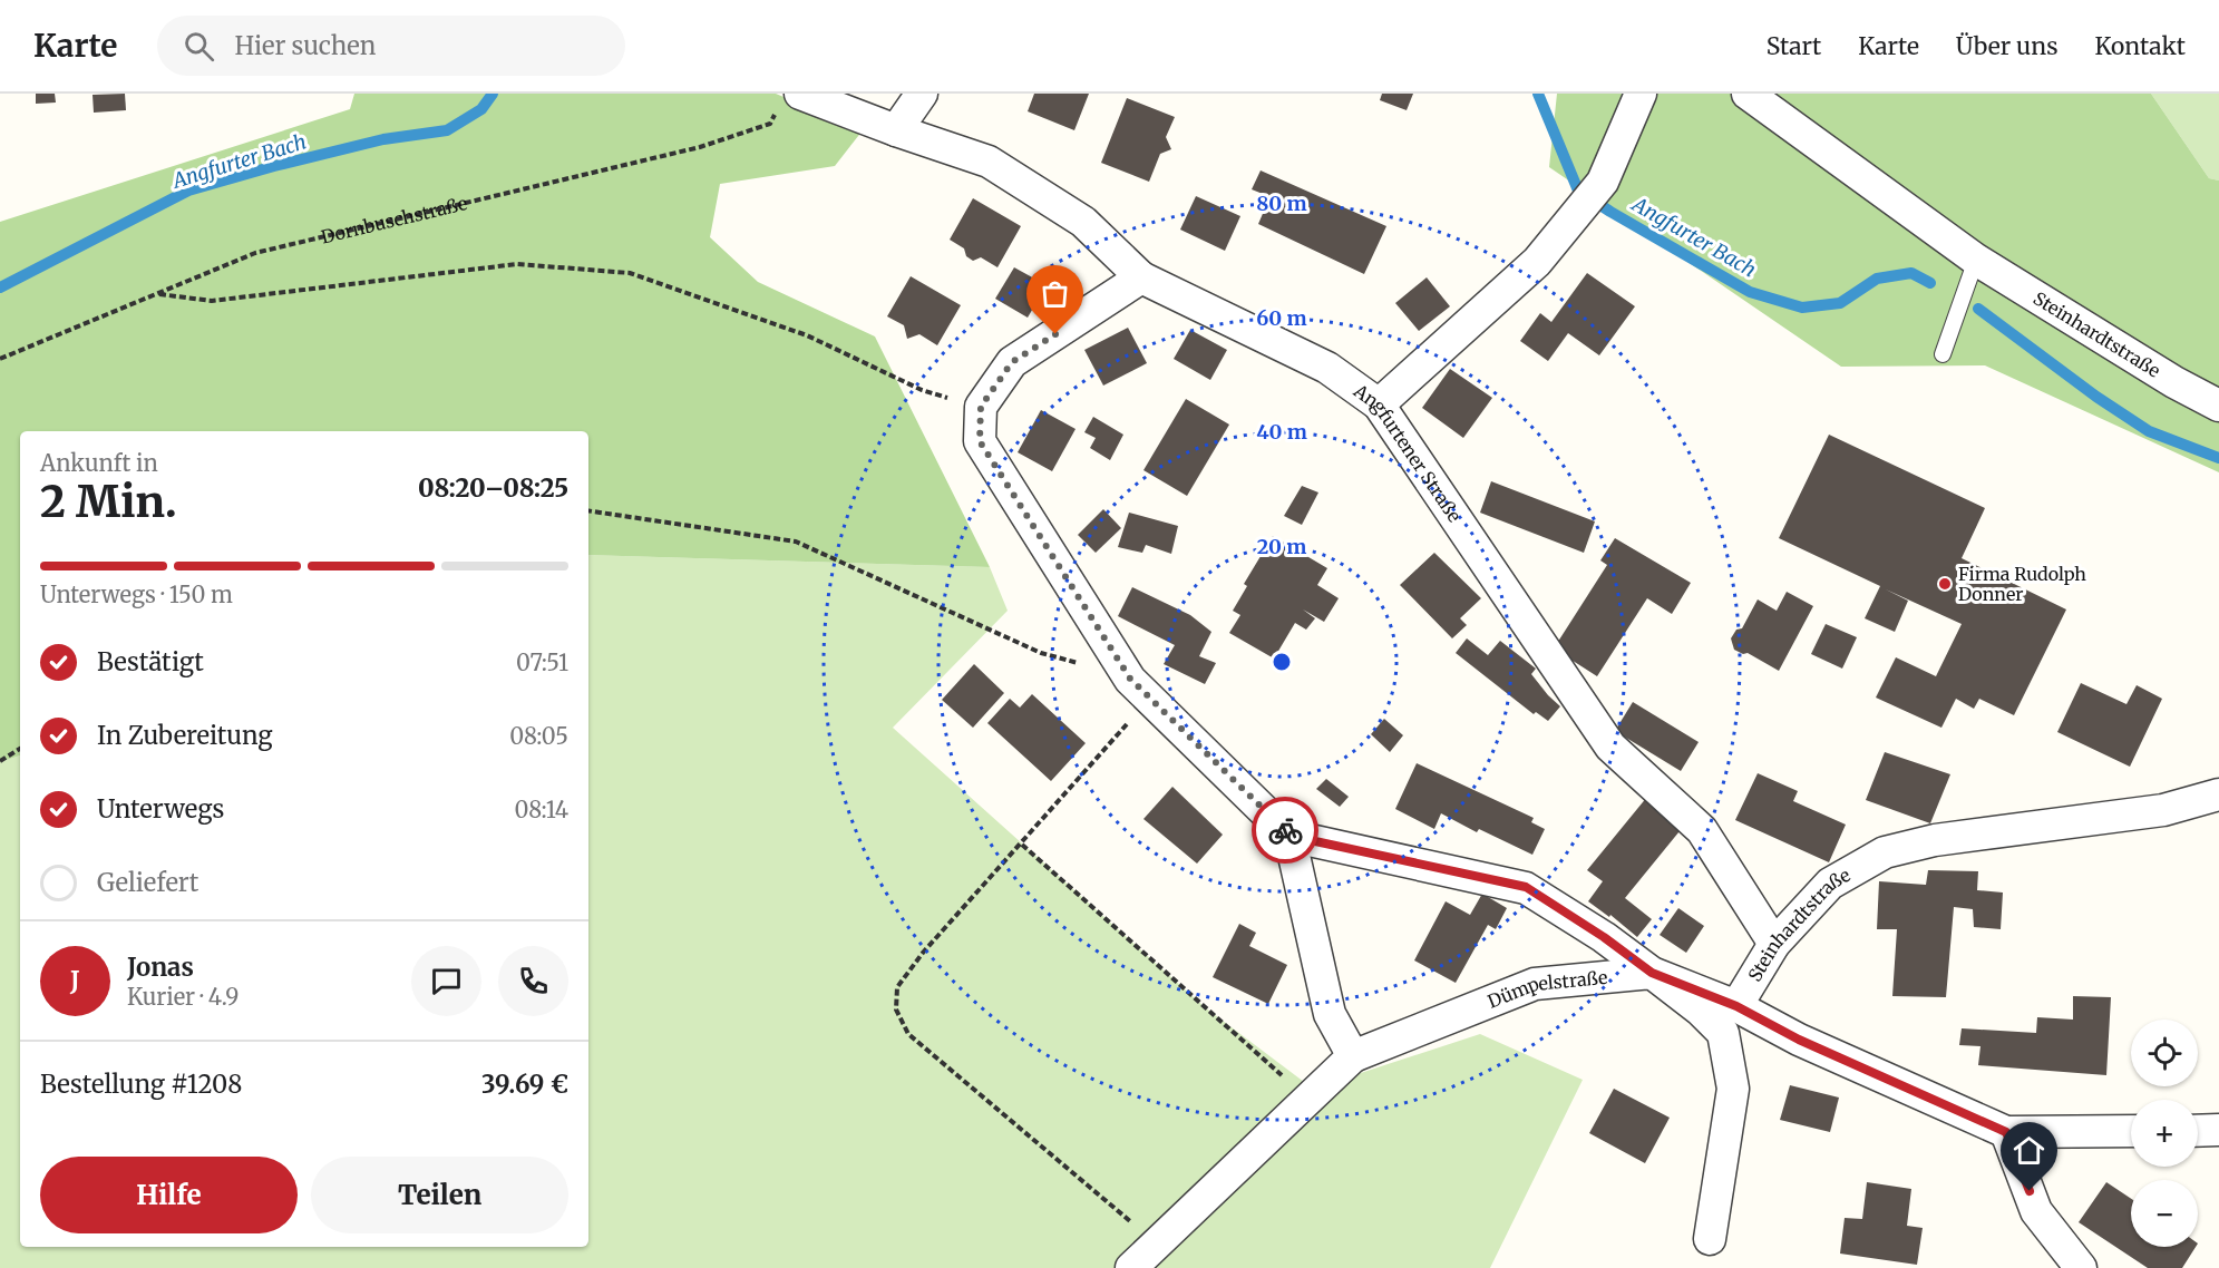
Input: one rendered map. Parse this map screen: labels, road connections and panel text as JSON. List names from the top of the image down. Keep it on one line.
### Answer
{"streets":{"street":["Steinhardtstraße","Angfurtener Straße","Dümpelstraße"],"path":["Dornbuschstraße"]},"crossings":[["Dornbuschstraße","Angfurtener Straße"],["Steinhardtstraße","Angfurtener Straße"]],"water":["Angfurter Bach"],"places":["Firma Rudolph Donner"],"page":{"header":"Karte","search":"Hier suchen","nav":["Start","Karte","Über uns","Kontakt"],"heading":["2 Min.","Ankunft in","08:20–08:25"],"panel":["Jonas","Kurier · 4.9","Bestellung #1208","39.69 €"],"bar":"Unterwegs · 150 m","list":[["Bestätigt","07:51"],["In Zubereitung","08:05"],["Unterwegs","08:14"],"Geliefert"],"round":"J","map_buttons":["+","−"],"buttons":["Hilfe","Teilen"]},"rings":["80 m","60 m","40 m","20 m"]}
